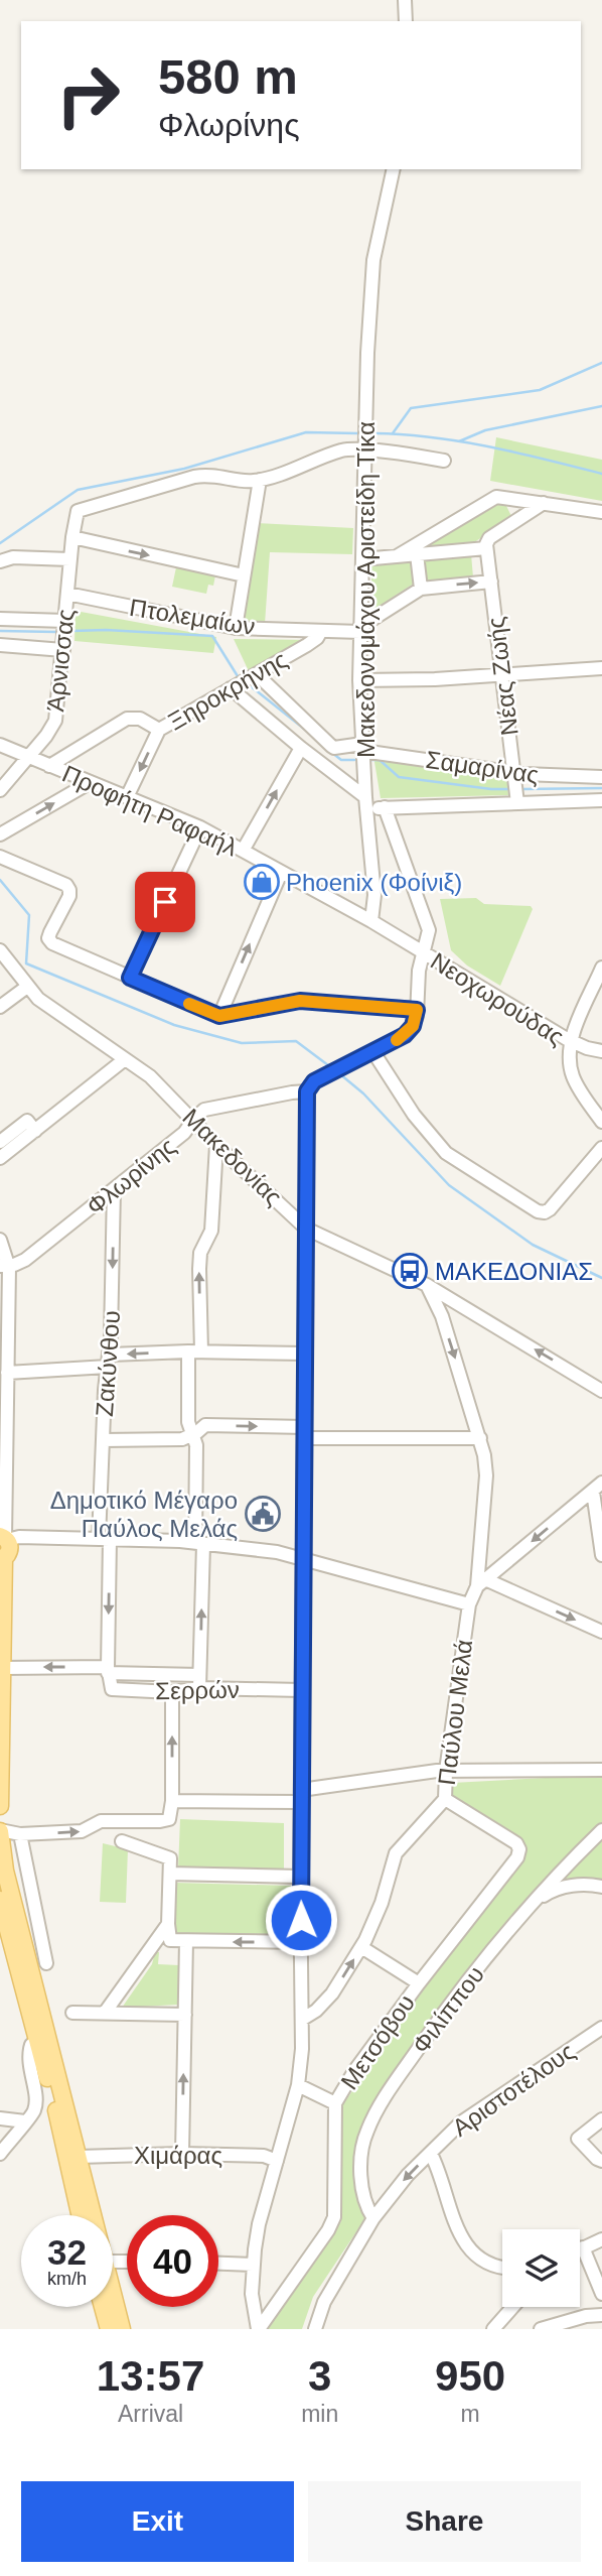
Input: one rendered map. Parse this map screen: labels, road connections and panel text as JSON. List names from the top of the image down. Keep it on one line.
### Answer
{"streets":{"street":["Μακεδονομάχου Αριστείδη Τίκα","Πτολεμαίων","Άρνισσας","Νέας Ζωής","Ξηροκρήνης","Σαμαρίνας","Προφήτη Ραφαήλ","Νεοχωρούδας","Μακεδονίας","Φλωρίνης","Ζακύνθου","Σερρών","Παύλου Μελά","Φιλίππου","Μετσόβου","Αριστοτέλους","Χιμάρας"]},"crossings":[["Μακεδονομάχου Αριστείδη Τίκα","Πτολεμαίων"],["Μακεδονομάχου Αριστείδη Τίκα","Σαμαρίνας"],["Μακεδονομάχου Αριστείδη Τίκα","Προφήτη Ραφαήλ"],["Μακεδονομάχου Αριστείδη Τίκα","Νεοχωρούδας"],["Πτολεμαίων","Άρνισσας"],["Πτολεμαίων","Ξηροκρήνης"],["Άρνισσας","Προφήτη Ραφαήλ"],["Νέας Ζωής","Σαμαρίνας"],["Ξηροκρήνης","Σαμαρίνας"],["Ξηροκρήνης","Προφήτη Ραφαήλ"],["Προφήτη Ραφαήλ","Νεοχωρούδας"],["Μακεδονίας","Φλωρίνης"],["Φλωρίνης","Ζακύνθου"],["Ζακύνθου","Σερρών"],["Παύλου Μελά","Μετσόβου"],["Φιλίππου","Αριστοτέλους"]],"places":{"shop":["Phoenix (Φοίνιξ)"],"bus stop":["ΜΑΚΕΔΟΝΙΑΣ"],"public building":["Δημοτικό Μέγαρο Παύλος Μελάς"]},"page":{"turn":["580 m","Φλωρίνης"],"speed":"32 km/h","limit":"40","eta":["13:57","Arrival","3","min","950","m"],"buttons":["Exit","Share"]}}
